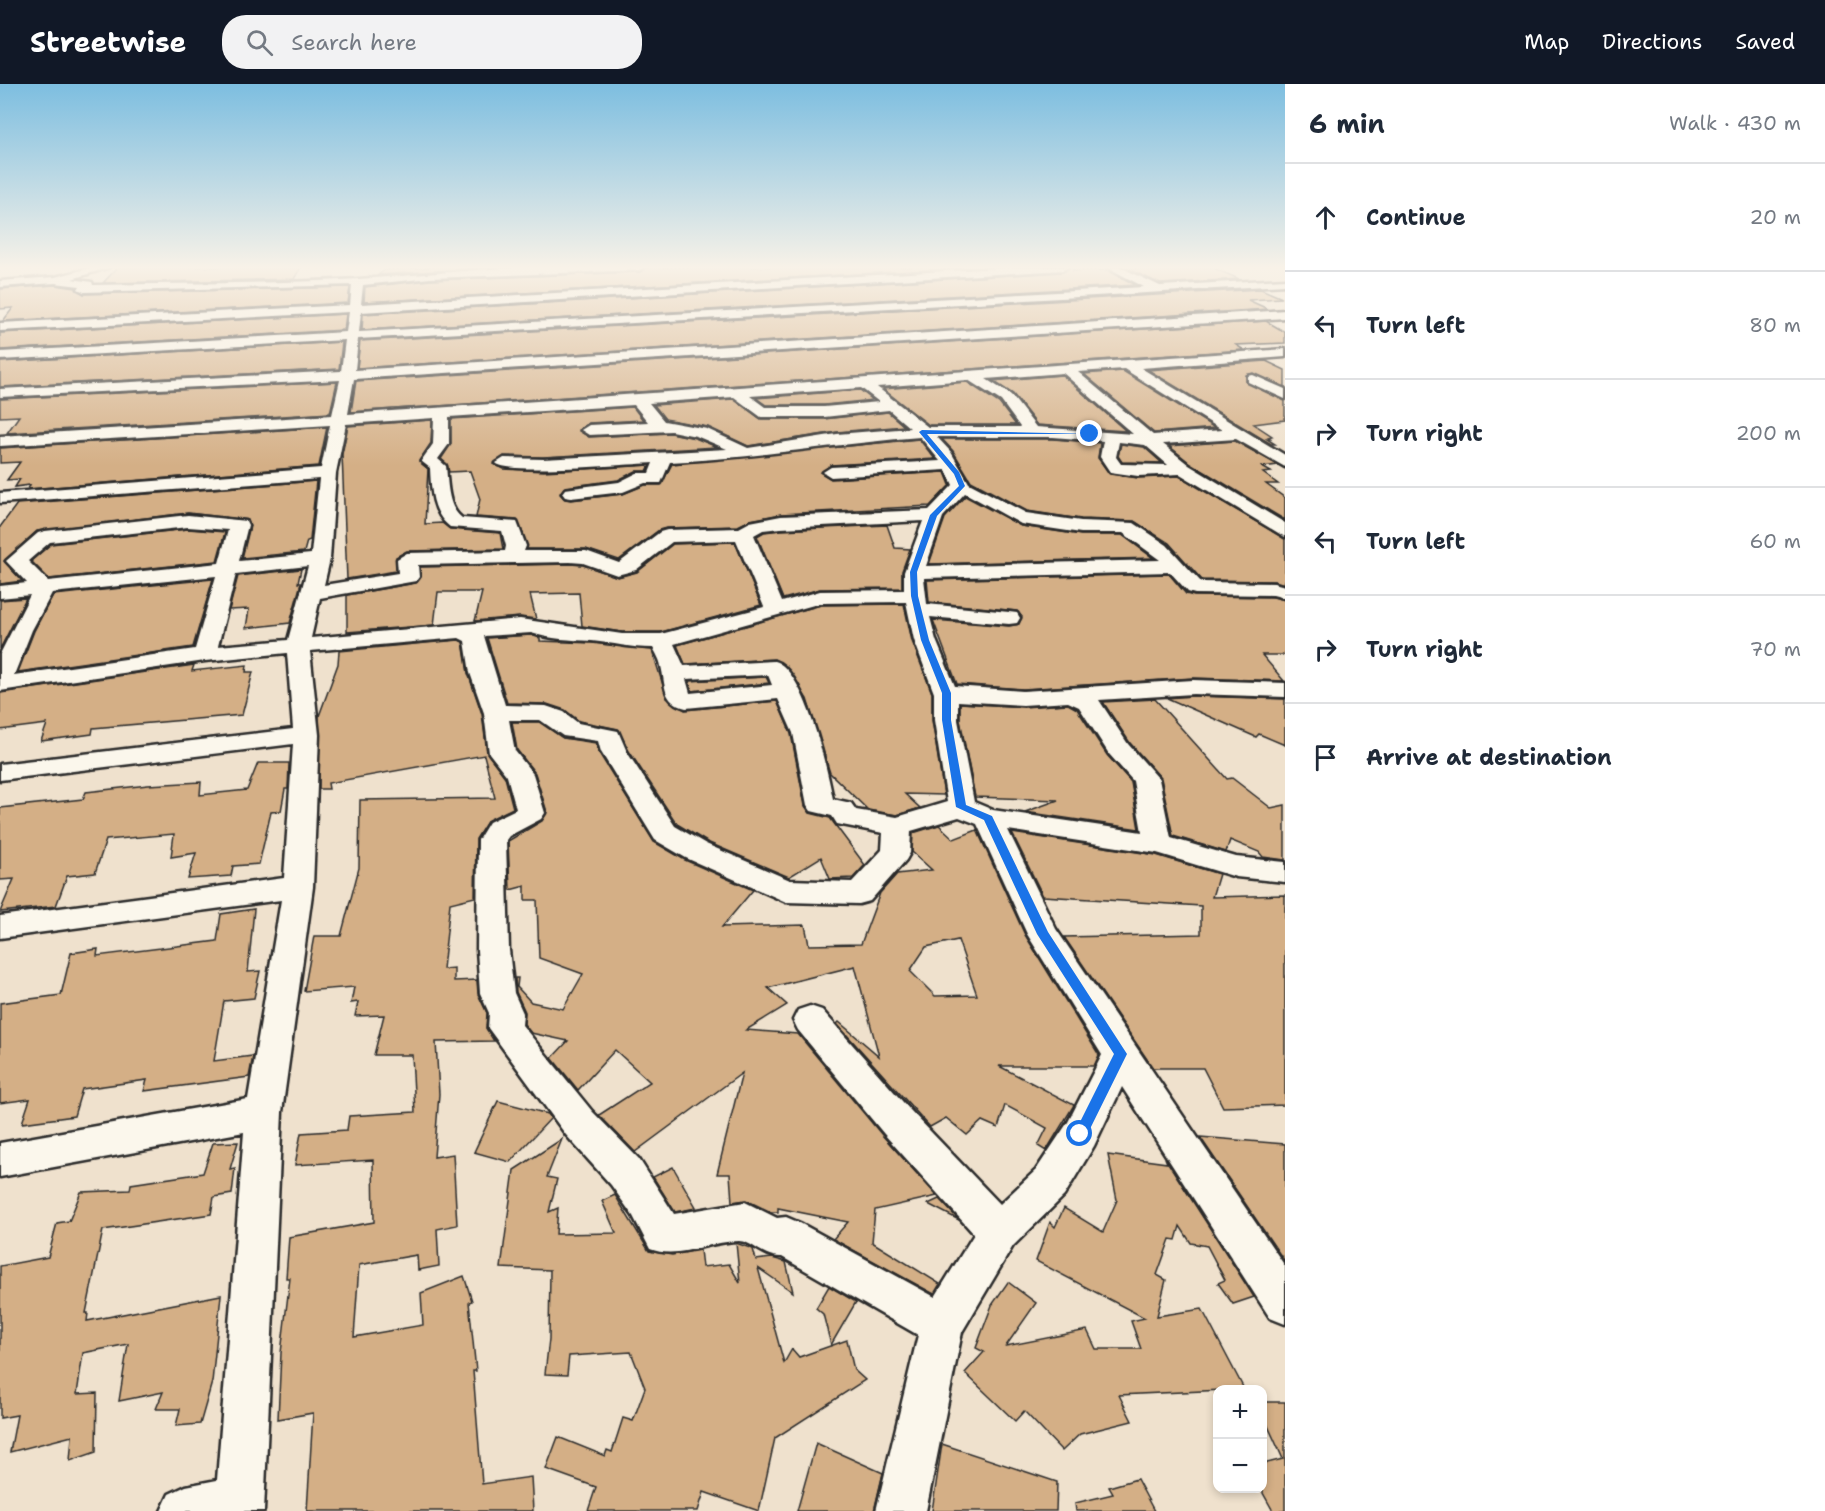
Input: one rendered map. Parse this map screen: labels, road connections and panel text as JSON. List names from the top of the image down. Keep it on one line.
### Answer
{"page":{"header":"Streetwise","search":"Search here","nav":["Map","Directions","Saved"],"heading":["6 min","Walk · 430 m"],"list":[["Continue","20 m"],["Turn left","80 m"],["Turn right","200 m"],["Turn left","60 m"],["Turn right","70 m"],"Arrive at destination"],"map_buttons":["+","−"]}}
